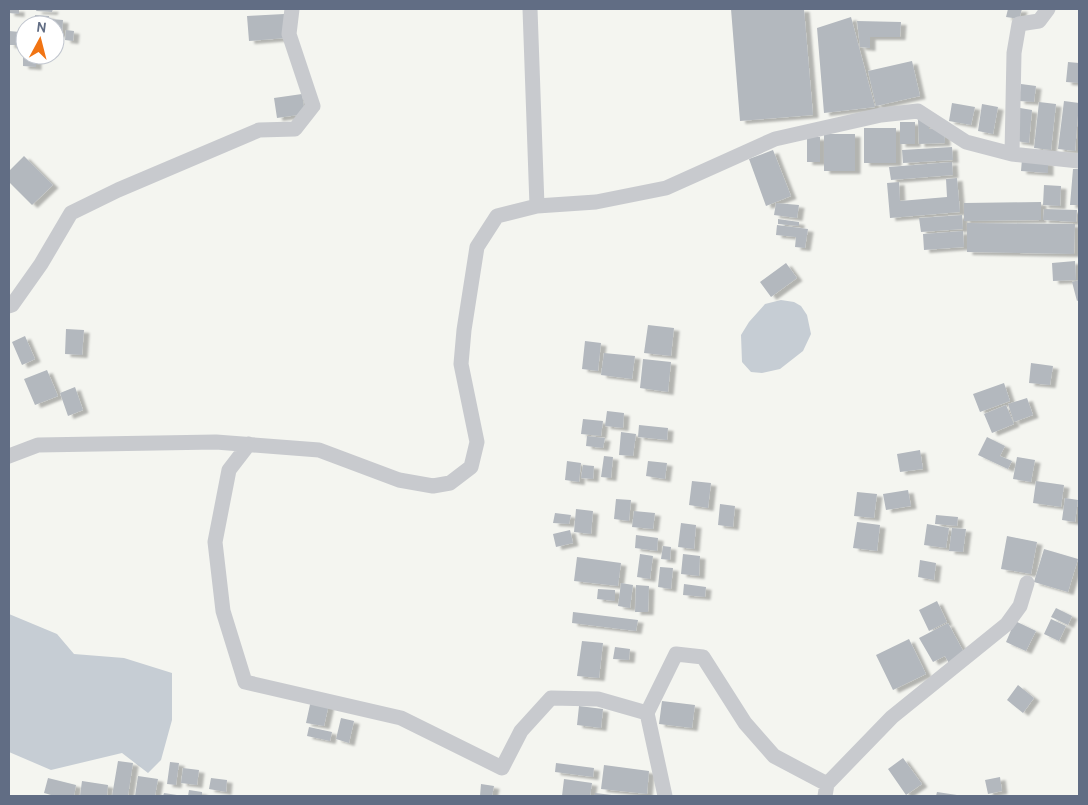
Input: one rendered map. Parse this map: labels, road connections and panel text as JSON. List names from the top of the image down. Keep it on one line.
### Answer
{"north":"top"}
